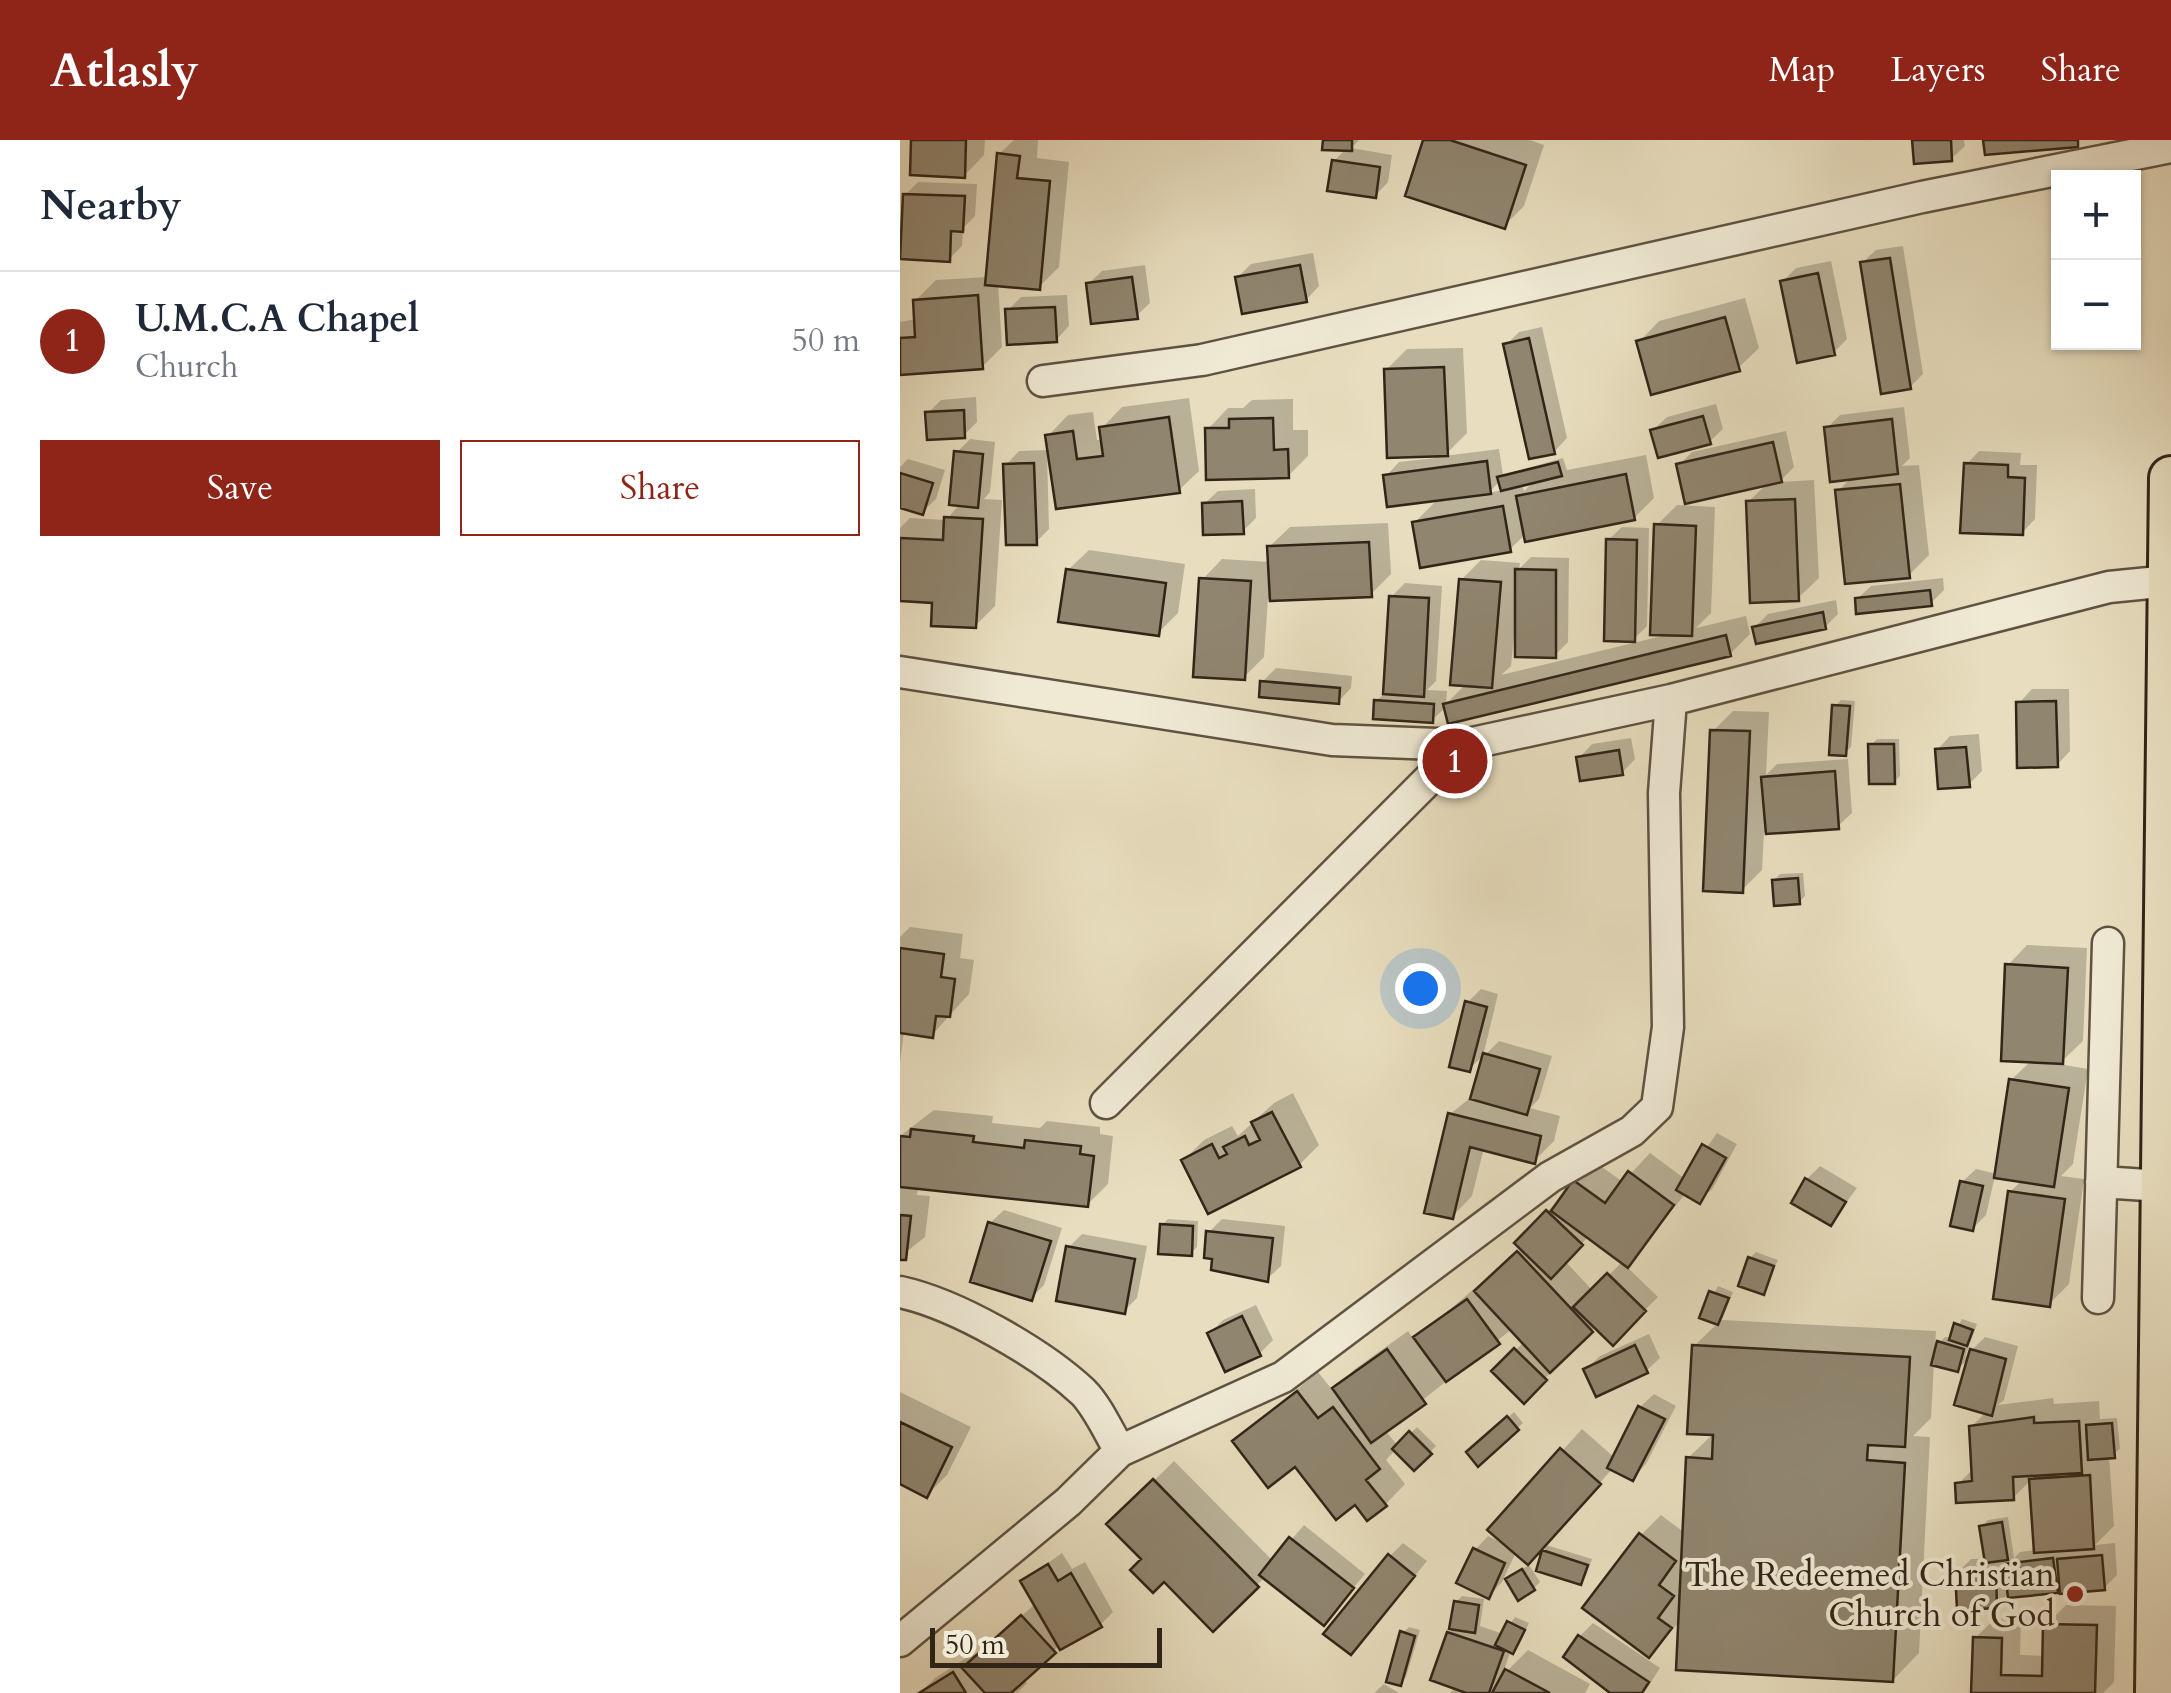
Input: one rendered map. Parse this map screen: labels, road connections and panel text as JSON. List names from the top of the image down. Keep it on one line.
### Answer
{"places":["The Redeemed Christian Church of God"],"scale_bar":"50 m","page":{"header":"Atlasly","nav":["Map","Layers","Share"],"heading":"Nearby","map_buttons":["+","−"],"list":[{"mark":"1","name":"U.M.C.A Chapel","note":"Church","value":"50 m"}],"buttons":["Save","Share"],"pins":"1","scale":"50 m"}}
